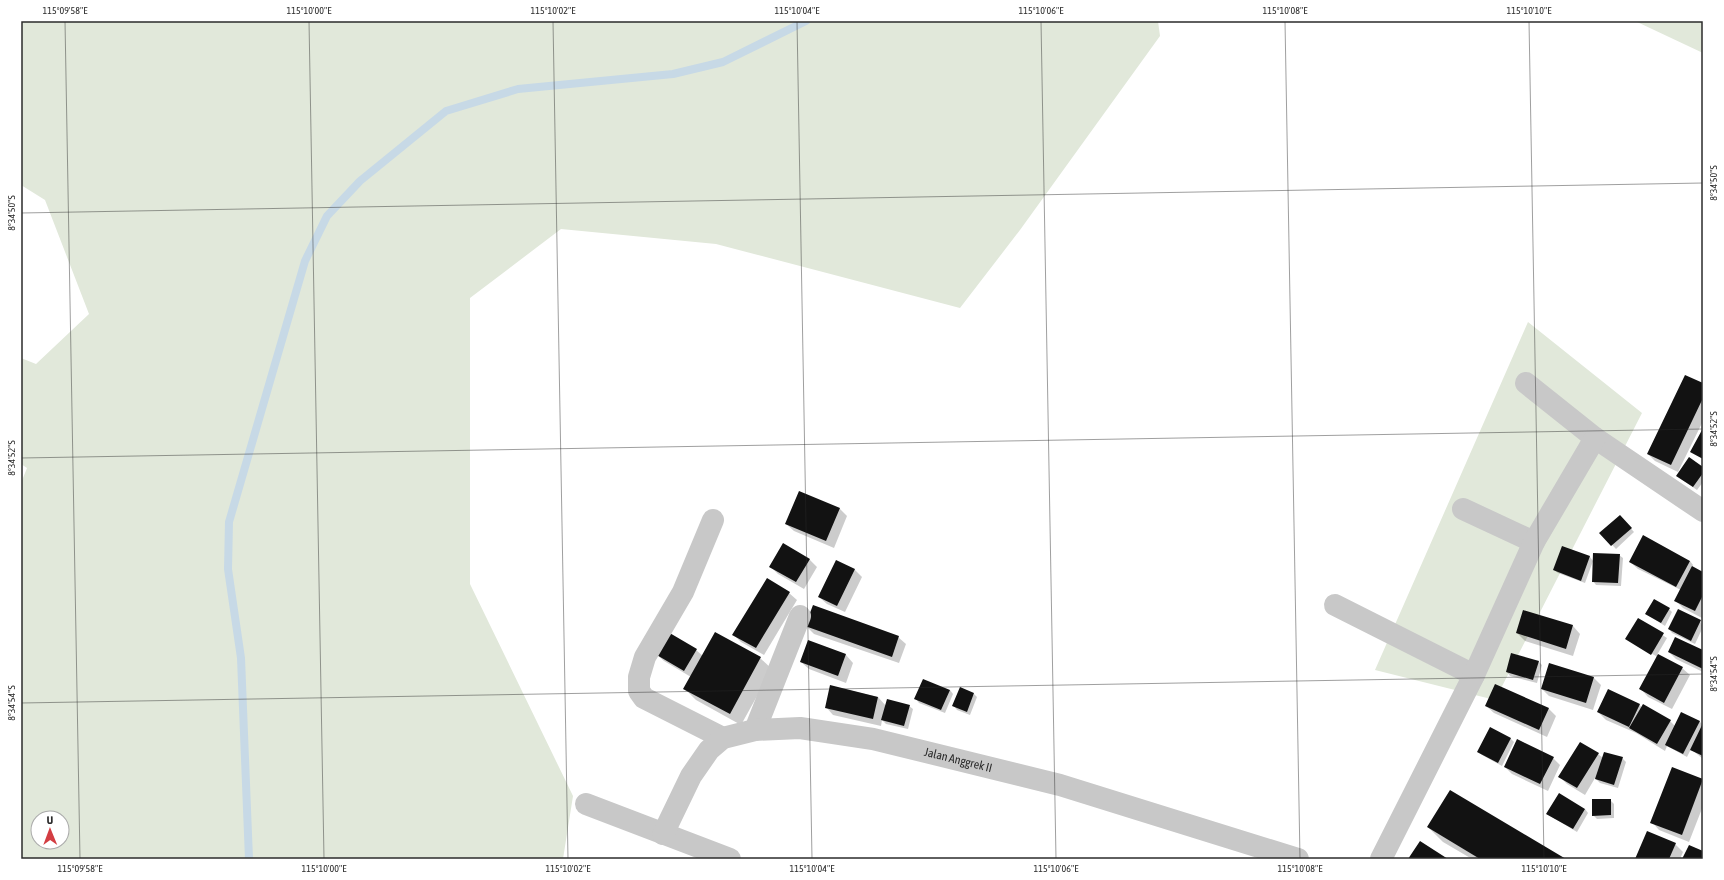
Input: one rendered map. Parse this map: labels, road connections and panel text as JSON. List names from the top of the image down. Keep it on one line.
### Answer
{"streets":{"street":["Jalan Anggrek II"]},"north":"top","coordinates":["115°09'58\"E","115°10'00\"E","115°10'02\"E","115°10'04\"E","115°10'06\"E","115°10'08\"E","115°10'10\"E","8°34'50\"S","8°34'52\"S","8°34'54\"S"]}
